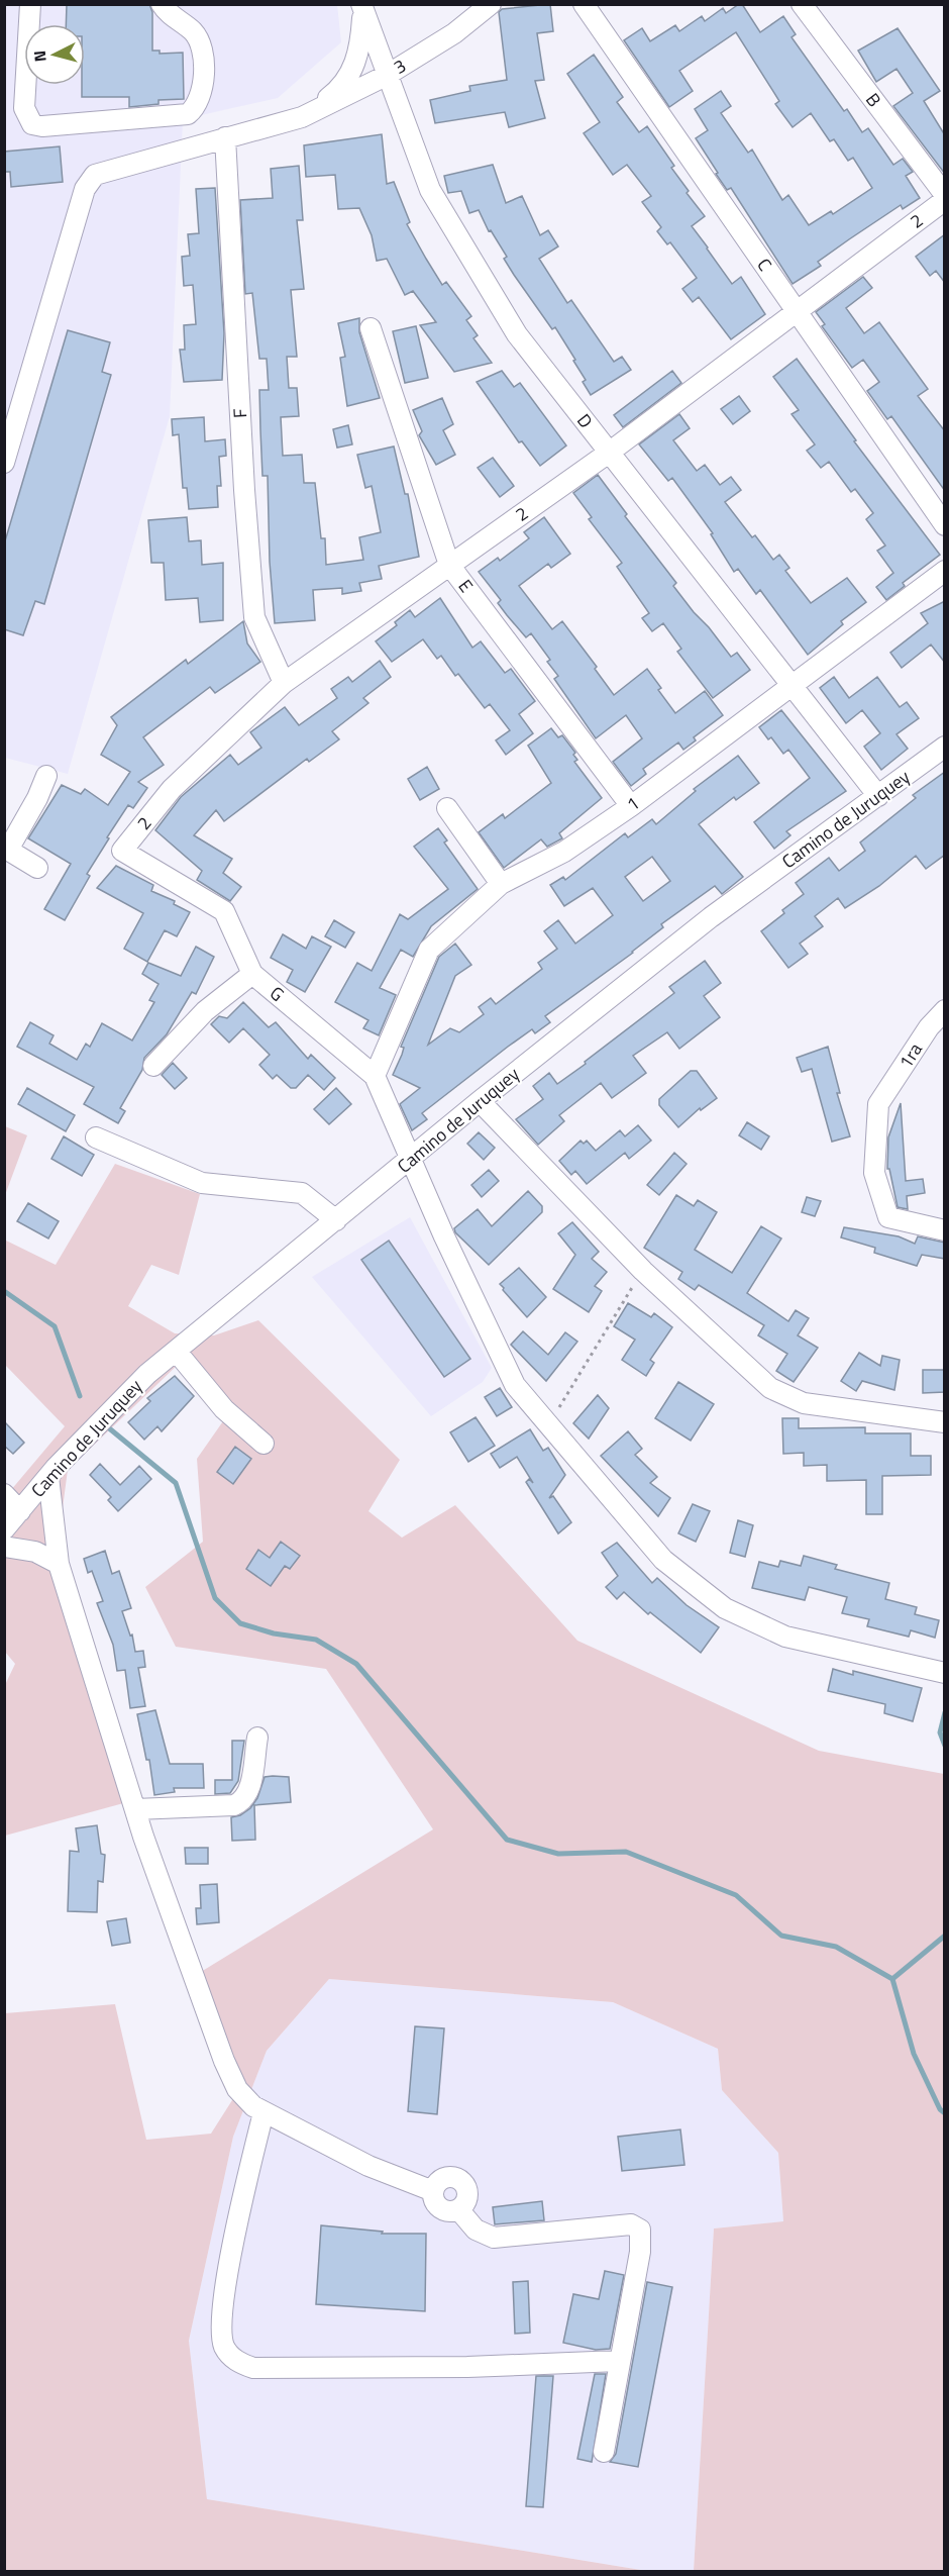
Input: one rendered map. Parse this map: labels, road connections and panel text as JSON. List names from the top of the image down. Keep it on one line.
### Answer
{"streets":{"street":["3","B","2","C","F","D","E","1","Camino de Juruquey","G","1ra"]},"crossings":[["3","F"],["3","D"],["2","C"],["2","F"],["2","D"],["2","E"],["2","G"],["D","1"],["D","Camino de Juruquey"],["E","1"],["1","G"],["Camino de Juruquey","G"]],"north":"left"}
